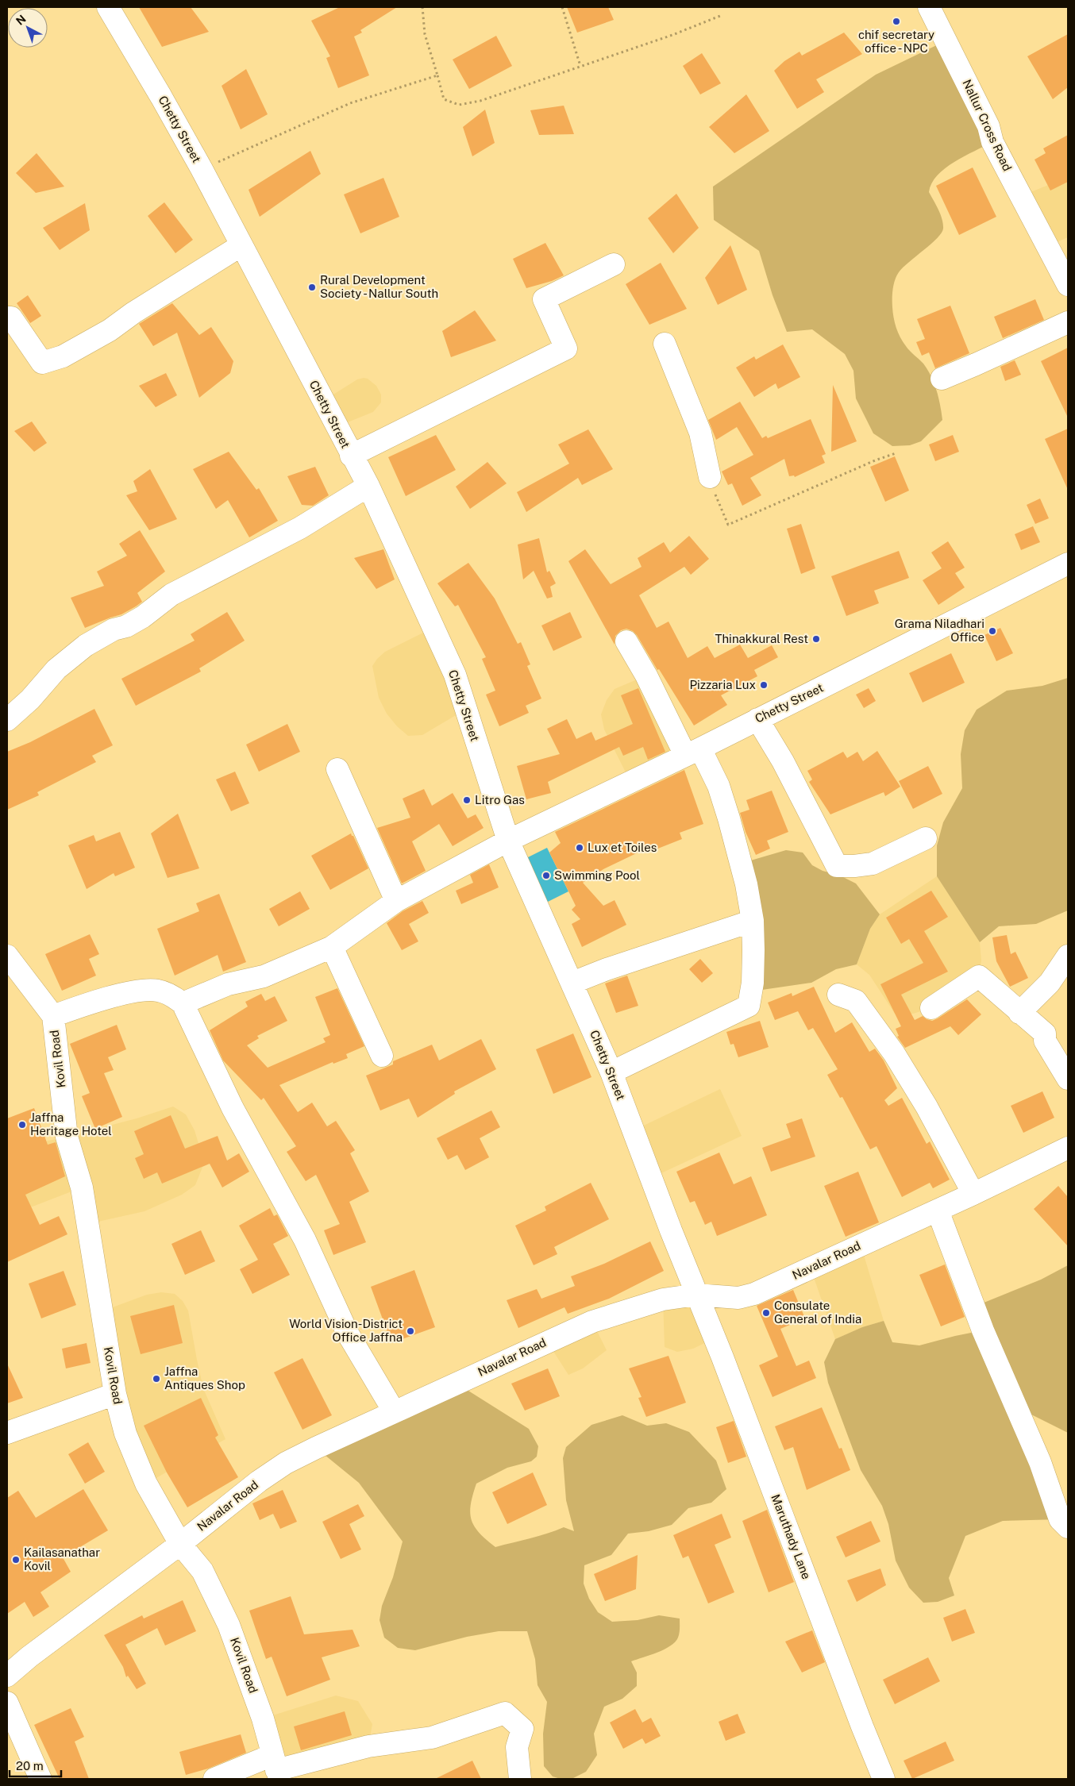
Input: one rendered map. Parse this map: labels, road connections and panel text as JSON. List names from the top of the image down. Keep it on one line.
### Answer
{"streets":{"street":["Nallur Cross Road","Chetty Street","Kovil Road","Navalar Road","Maruthady Lane"]},"crossings":[["Chetty Street","Navalar Road"],["Chetty Street","Maruthady Lane"],["Kovil Road","Navalar Road"],["Navalar Road","Maruthady Lane"]],"places":["chif secretary office - NPC","Rural Development Society - Nallur South","Grama Niladhari Office","Thinakkural Rest","Pizzaria Lux","Litro Gas","Lux et Toiles","Swimming Pool","Jaffna Heritage Hotel","Consulate General of India","World Vision-District Office Jaffna","Jaffna Antiques Shop","Kailasanathar Kovil"],"scale_bar":"20 m","north":"top left"}
